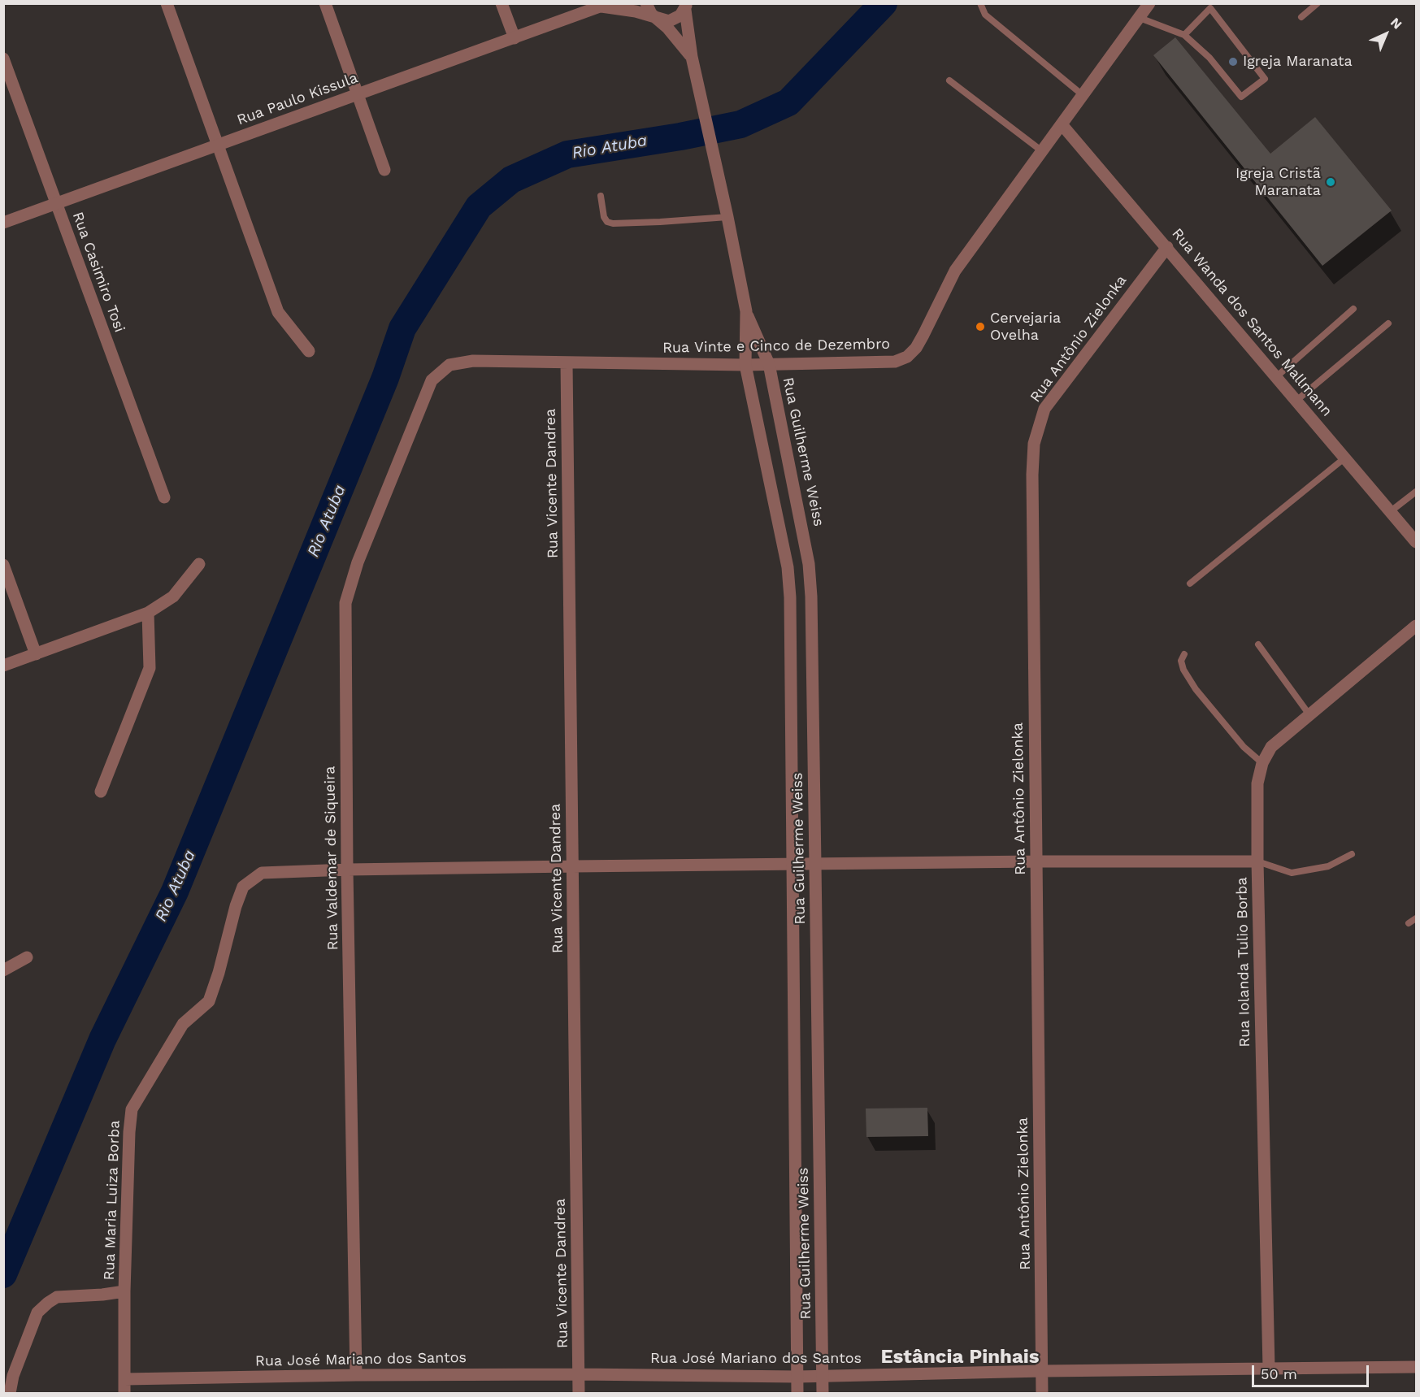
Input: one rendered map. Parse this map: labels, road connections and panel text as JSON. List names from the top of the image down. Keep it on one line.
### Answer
{"streets":{"street":["Rua Paulo Kissula","Rua Casimiro Tosi","Rua Wanda dos Santos Mallmann","Rua Antônio Zielonka","Rua Vinte e Cinco de Dezembro","Rua Guilherme Weiss","Rua Vicente Dandrea","Rua Valdemar de Siqueira","Rua Iolanda Tulio Borba","Rua Maria Luiza Borba","Rua José Mariano dos Santos"]},"crossings":[["Rua Paulo Kissula","Rua Casimiro Tosi"],["Rua Wanda dos Santos Mallmann","Rua Antônio Zielonka"],["Rua Wanda dos Santos Mallmann","Rua Vinte e Cinco de Dezembro"],["Rua Antônio Zielonka","Rua José Mariano dos Santos"],["Rua Vinte e Cinco de Dezembro","Rua Guilherme Weiss"],["Rua Vinte e Cinco de Dezembro","Rua Vicente Dandrea"],["Rua Vinte e Cinco de Dezembro","Rua Valdemar de Siqueira"],["Rua Guilherme Weiss","Rua José Mariano dos Santos"],["Rua Vicente Dandrea","Rua José Mariano dos Santos"],["Rua Valdemar de Siqueira","Rua Maria Luiza Borba"],["Rua Valdemar de Siqueira","Rua José Mariano dos Santos"],["Rua Iolanda Tulio Borba","Rua José Mariano dos Santos"],["Rua Maria Luiza Borba","Rua José Mariano dos Santos"]],"districts":["Estância Pinhais"],"water":["Rio Atuba"],"places":["Igreja Maranata","Igreja Cristã Maranata","Cervejaria Ovelha"],"scale_bar":"50 m","north":"top right"}
